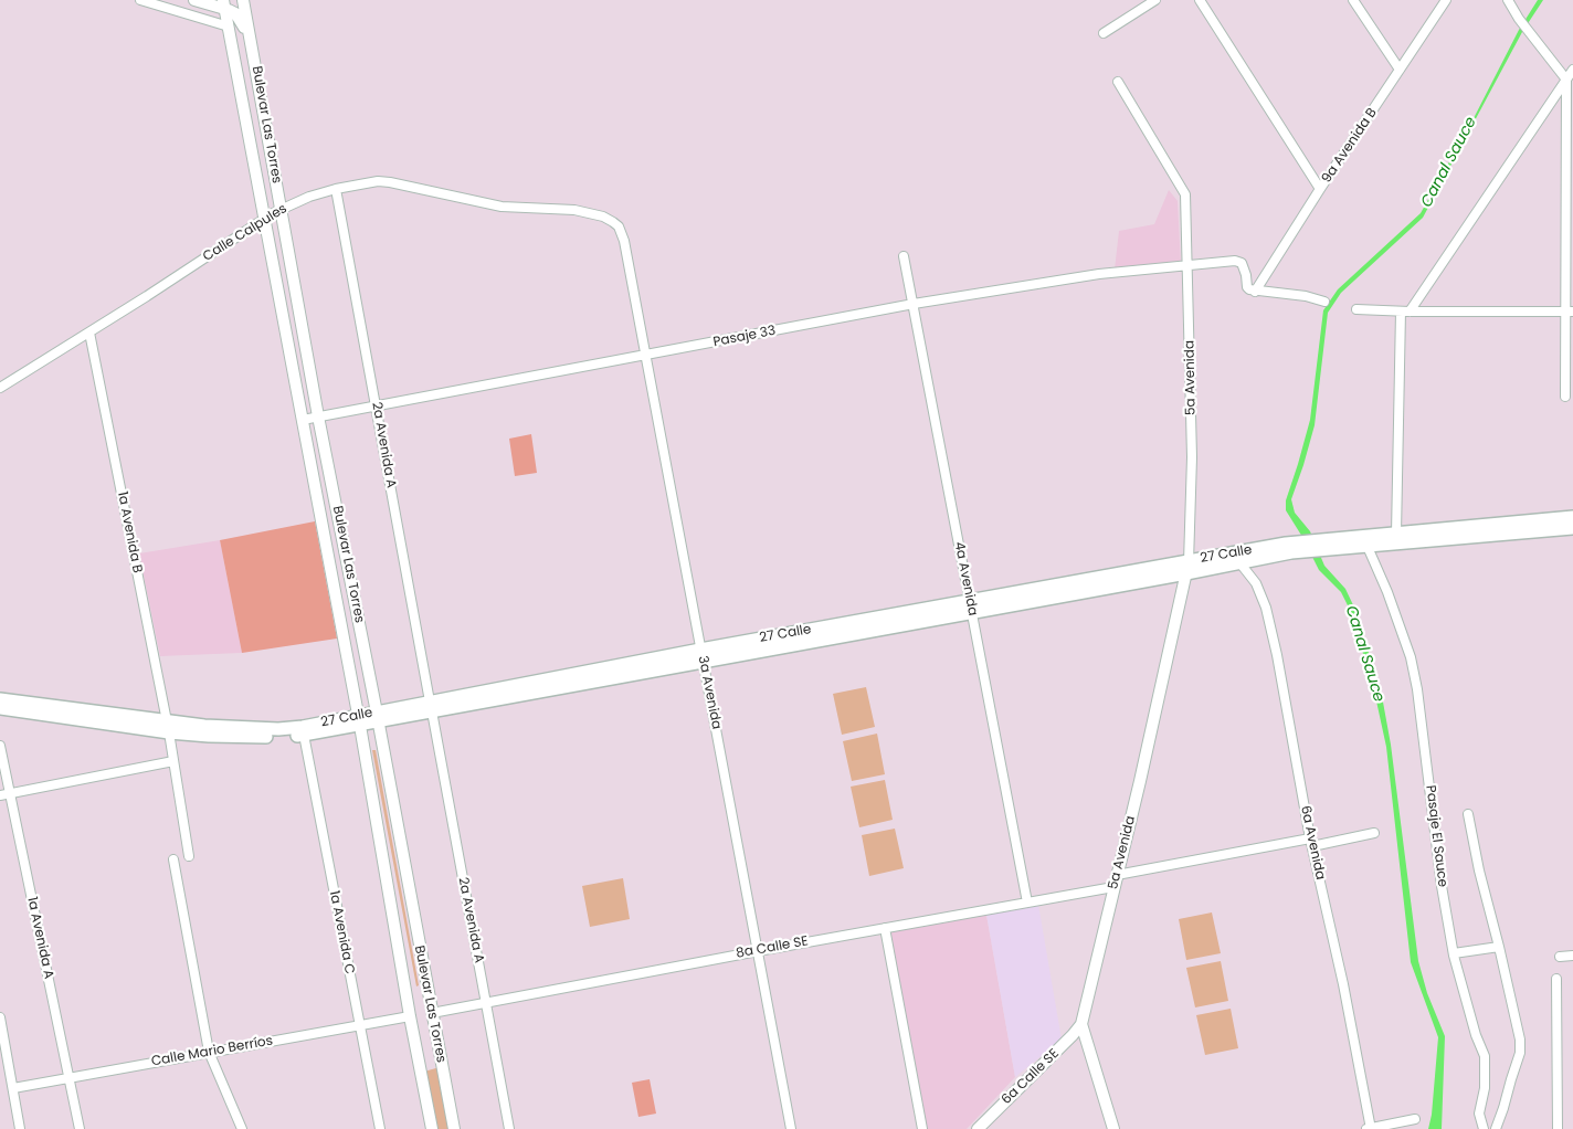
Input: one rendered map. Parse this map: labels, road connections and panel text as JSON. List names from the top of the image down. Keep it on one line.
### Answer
{"streets":{"main road":["27 Calle"],"street":["Bulevar Las Torres","9a Avenida B","Calle Calpules","Pasaje 33","5a Avenida","2a Avenida A","1a Avenida B","4a Avenida","3a Avenida","Pasaje El Sauce","6a Avenida","1a Avenida C","1a Avenida A","8a Calle SE","Calle Mario Berríos","6a Calle SE"]},"crossings":[["Bulevar Las Torres","Calle Calpules"],["Bulevar Las Torres","Pasaje 33"],["Bulevar Las Torres","27 Calle"],["Bulevar Las Torres","8a Calle SE"],["Bulevar Las Torres","Calle Mario Berríos"],["9a Avenida B","Pasaje 33"],["Calle Calpules","2a Avenida A"],["Calle Calpules","1a Avenida B"],["Calle Calpules","3a Avenida"],["Pasaje 33","5a Avenida"],["Pasaje 33","2a Avenida A"],["Pasaje 33","4a Avenida"],["Pasaje 33","3a Avenida"],["5a Avenida","27 Calle"],["5a Avenida","8a Calle SE"],["5a Avenida","6a Calle SE"],["2a Avenida A","27 Calle"],["2a Avenida A","8a Calle SE"],["1a Avenida B","27 Calle"],["27 Calle","4a Avenida"],["27 Calle","3a Avenida"],["27 Calle","Pasaje El Sauce"],["27 Calle","6a Avenida"],["27 Calle","1a Avenida C"],["4a Avenida","8a Calle SE"],["3a Avenida","8a Calle SE"],["1a Avenida C","Calle Mario Berríos"],["1a Avenida A","Calle Mario Berríos"]],"water":["Canal Sauce"]}
